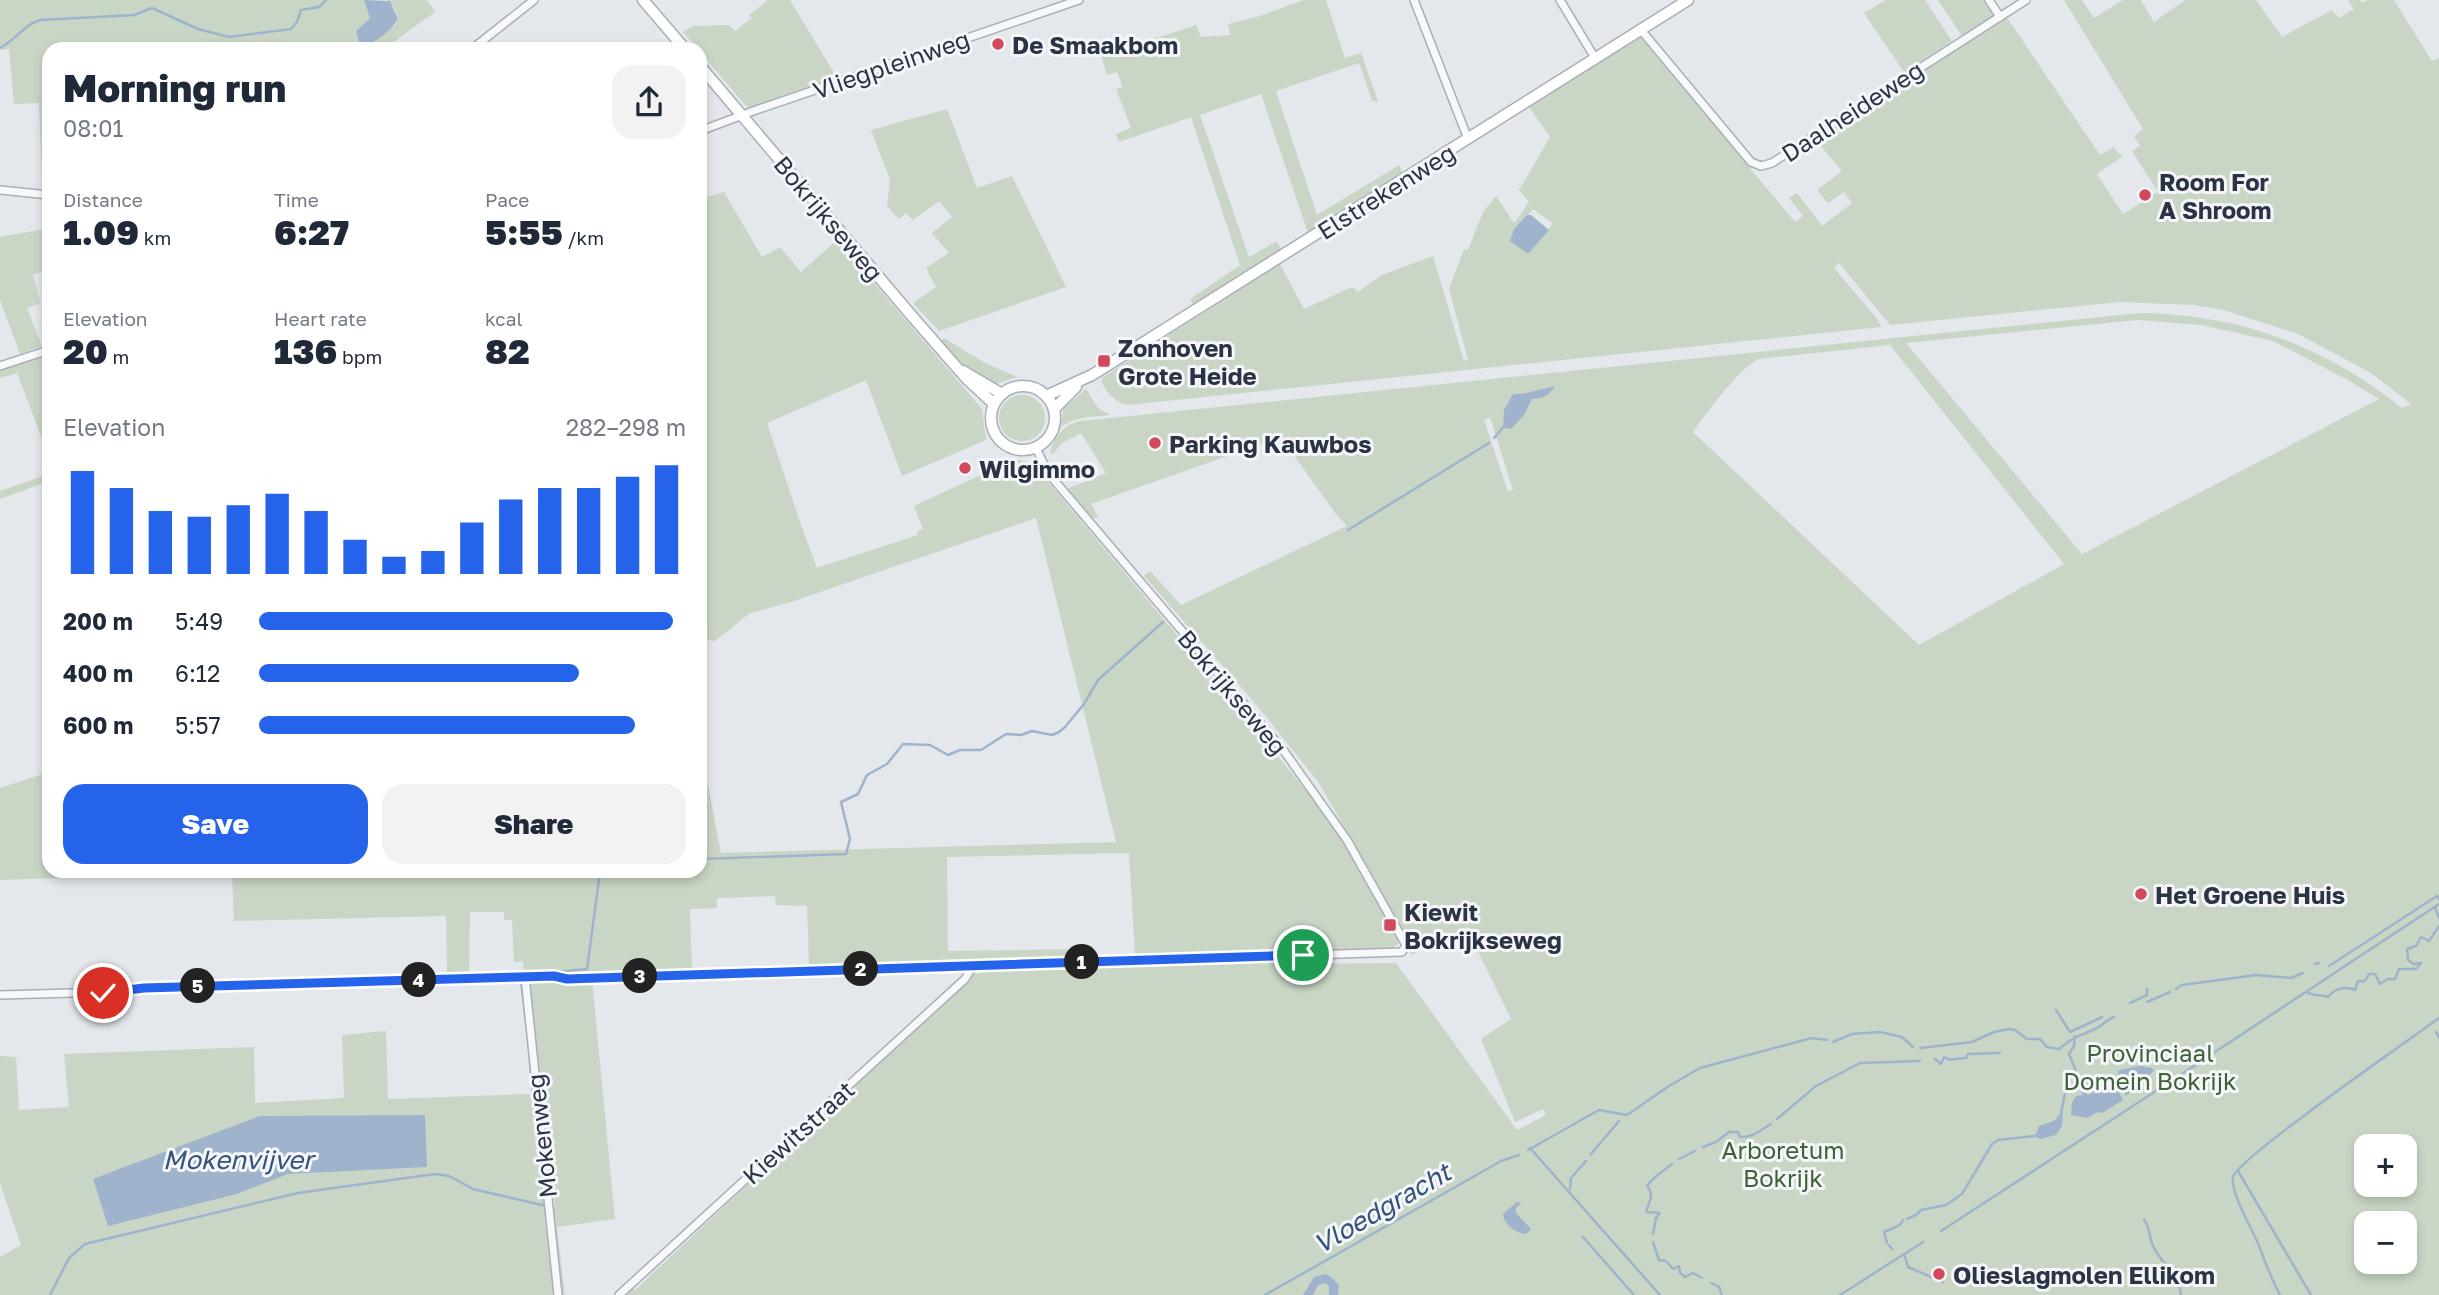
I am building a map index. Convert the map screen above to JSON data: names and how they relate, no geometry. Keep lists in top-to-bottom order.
{
  "streets": {
    "street": [
      "Vliegpleinweg",
      "Daalheideweg",
      "Elstrekenweg",
      "Bokrijkseweg",
      "Kiewitstraat",
      "Mokenweg"
    ]
  },
  "crossings": [
    ["Vliegpleinweg", "Bokrijkseweg"],
    ["Daalheideweg", "Elstrekenweg"],
    ["Elstrekenweg", "Bokrijkseweg"],
    ["Bokrijkseweg", "Kiewitstraat"]
  ],
  "water": ["Mokenvijver", "Vloedgracht"],
  "parks": ["Provinciaal Domein Bokrijk", "Arboretum Bokrijk"],
  "places": {
    "other": [
      "De Smaakbom",
      "Room For A Shroom",
      "Parking Kauwbos",
      "Wilgimmo",
      "Het Groene Huis",
      "Olieslagmolen Ellikom"
    ],
    "transit": ["Zonhoven Grote Heide", "Kiewit Bokrijkseweg"]
  },
  "page": {
    "heading": ["Morning run", "08:01"],
    "stats": [
      ["Distance", "1.09 km"],
      ["Time", "6:27"],
      ["Pace", "5:55 /km"],
      ["Elevation", "20 m"],
      ["Heart rate", "136 bpm"],
      ["kcal", "82"]
    ],
    "chart": ["Elevation", "282–298 m"],
    "list": [
      {
        "name": "200 m",
        "note": "5:49"
      },
      {
        "name": "400 m",
        "note": "6:12"
      },
      {
        "name": "600 m",
        "note": "5:57"
      }
    ],
    "buttons": ["Save", "Share"],
    "pins": [
      "1",
      "2",
      "3",
      "4",
      "5"
    ],
    "map_buttons": ["+", "−"]
  }
}
